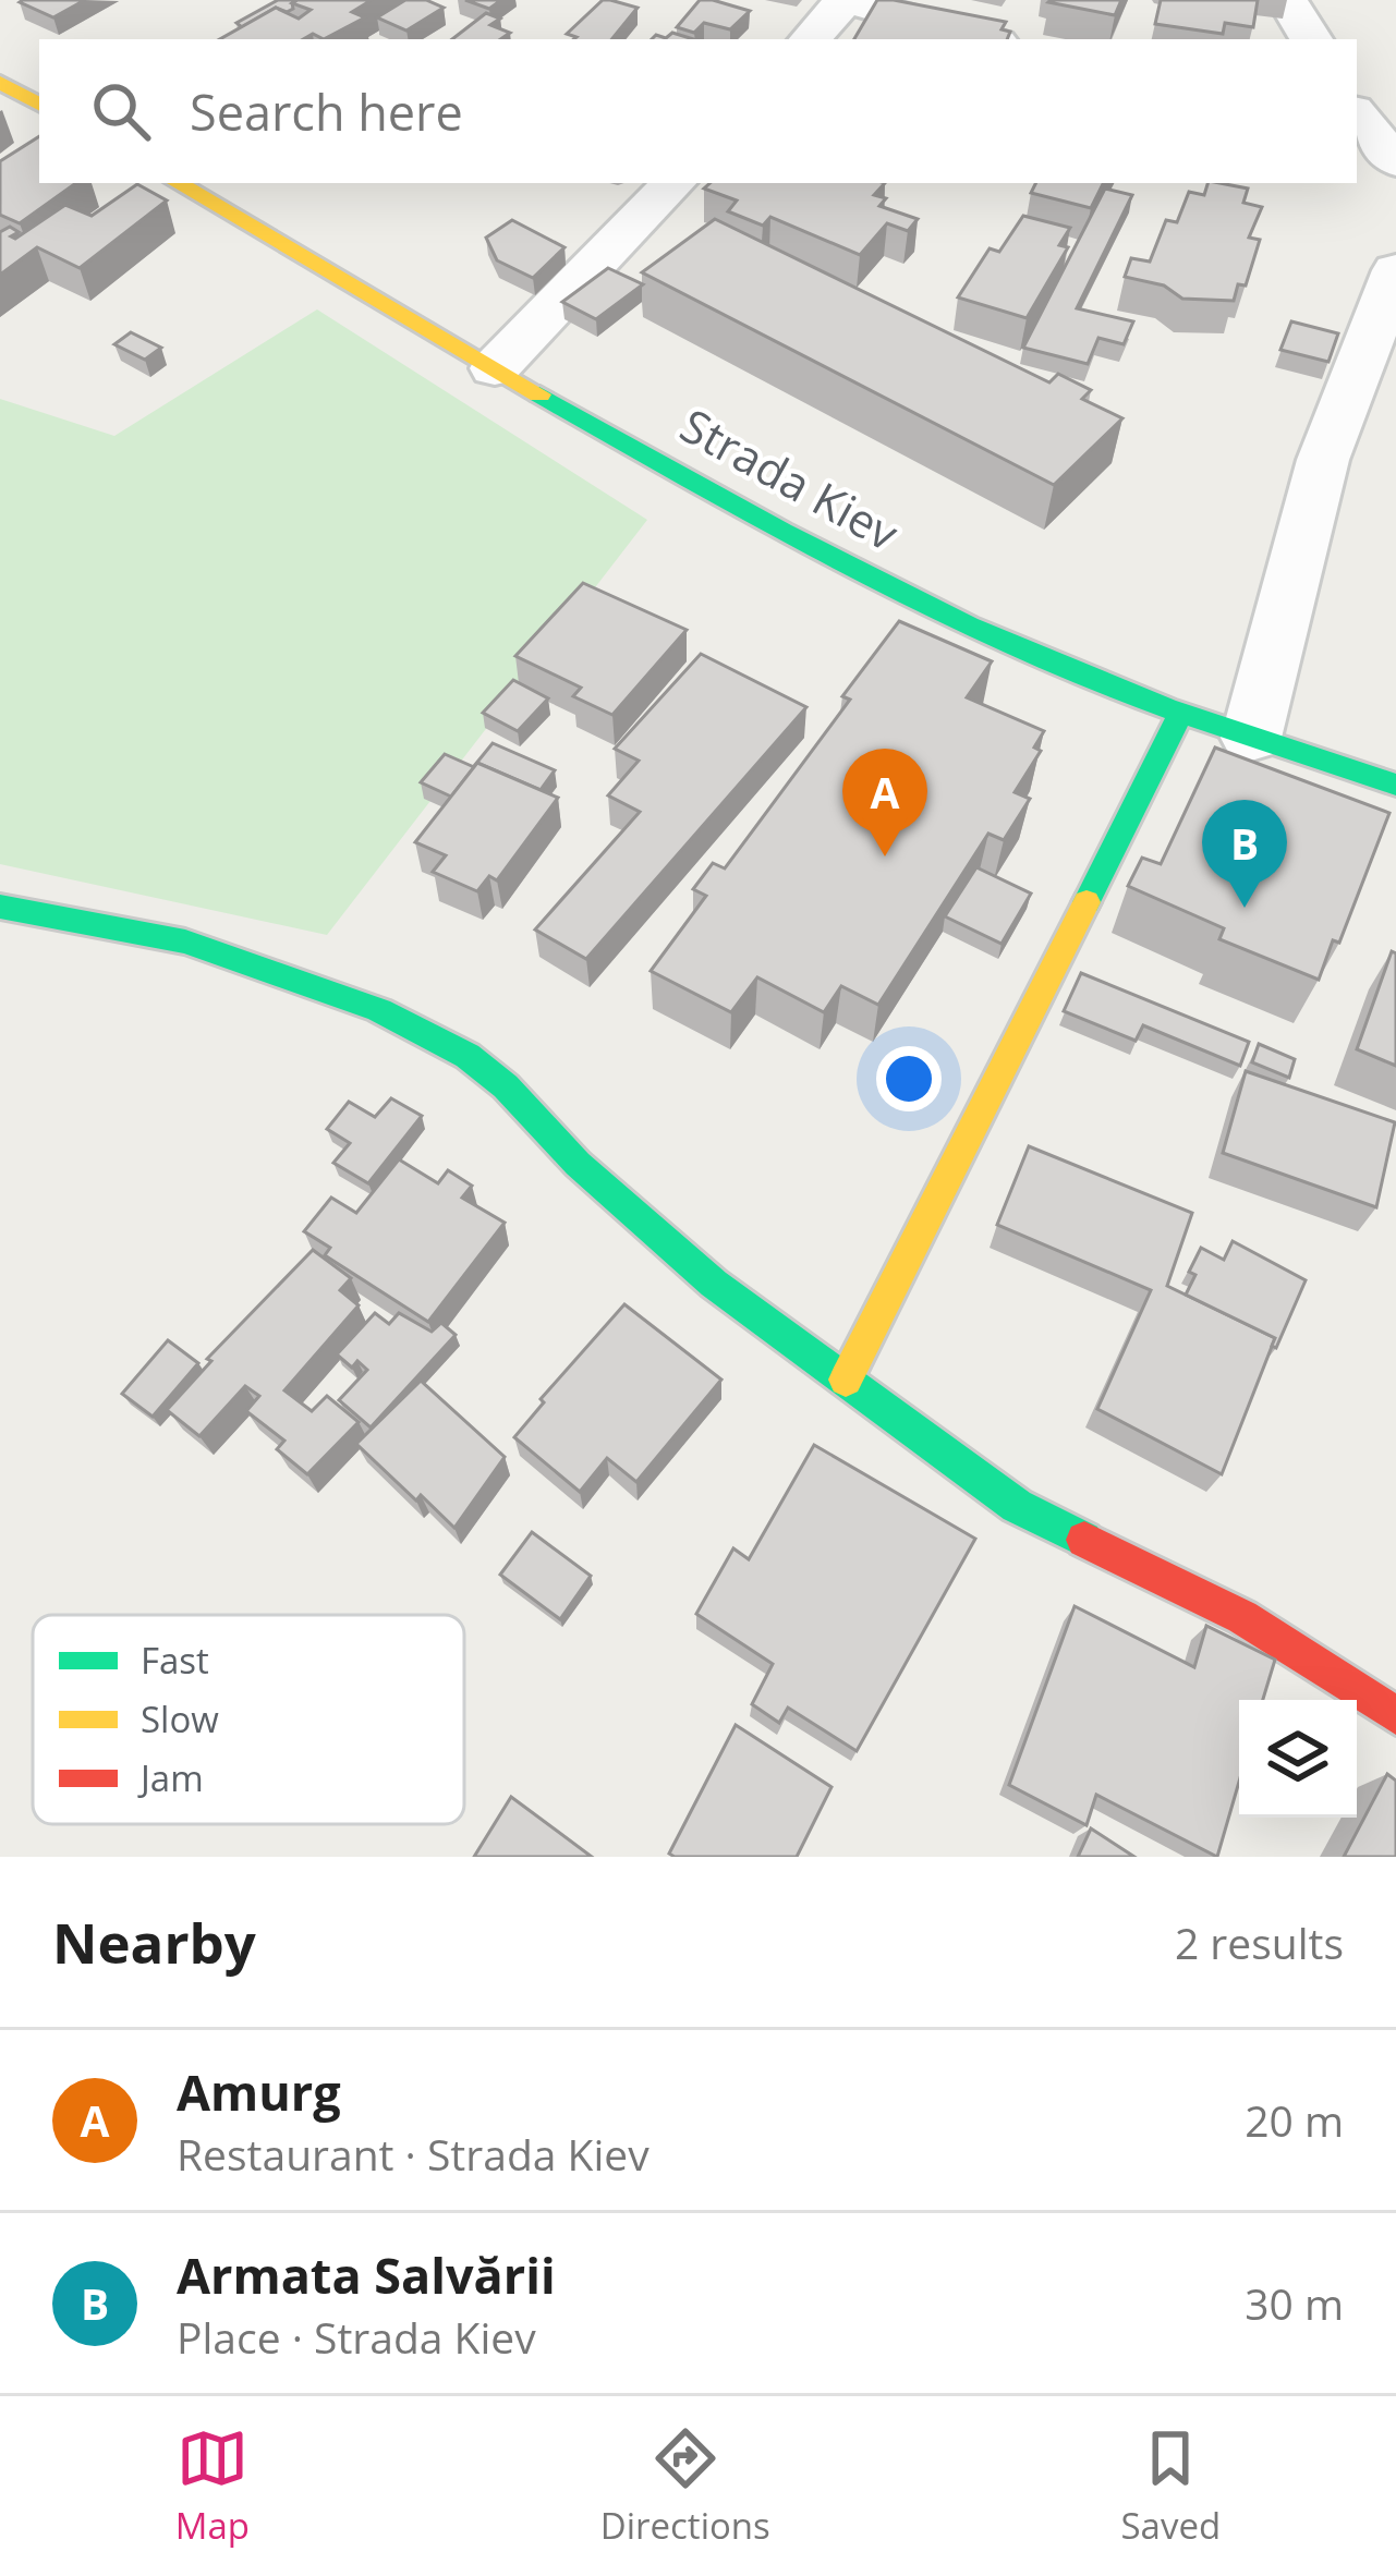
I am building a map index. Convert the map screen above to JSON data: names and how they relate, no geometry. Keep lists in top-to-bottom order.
{
  "streets": {
    "street": ["Strada Kiev"]
  },
  "legend": ["Fast", "Slow", "Jam"],
  "page": {
    "search": "Search here",
    "pins": ["A", "B"],
    "heading": ["Nearby", "2 results"],
    "list": [
      {
        "mark": "A",
        "name": "Amurg",
        "note": "Restaurant · Strada Kiev",
        "value": "20 m"
      },
      {
        "mark": "B",
        "name": "Armata Salvării",
        "note": "Place · Strada Kiev",
        "value": "30 m"
      }
    ],
    "nav": ["Map", "Directions", "Saved"]
  }
}
